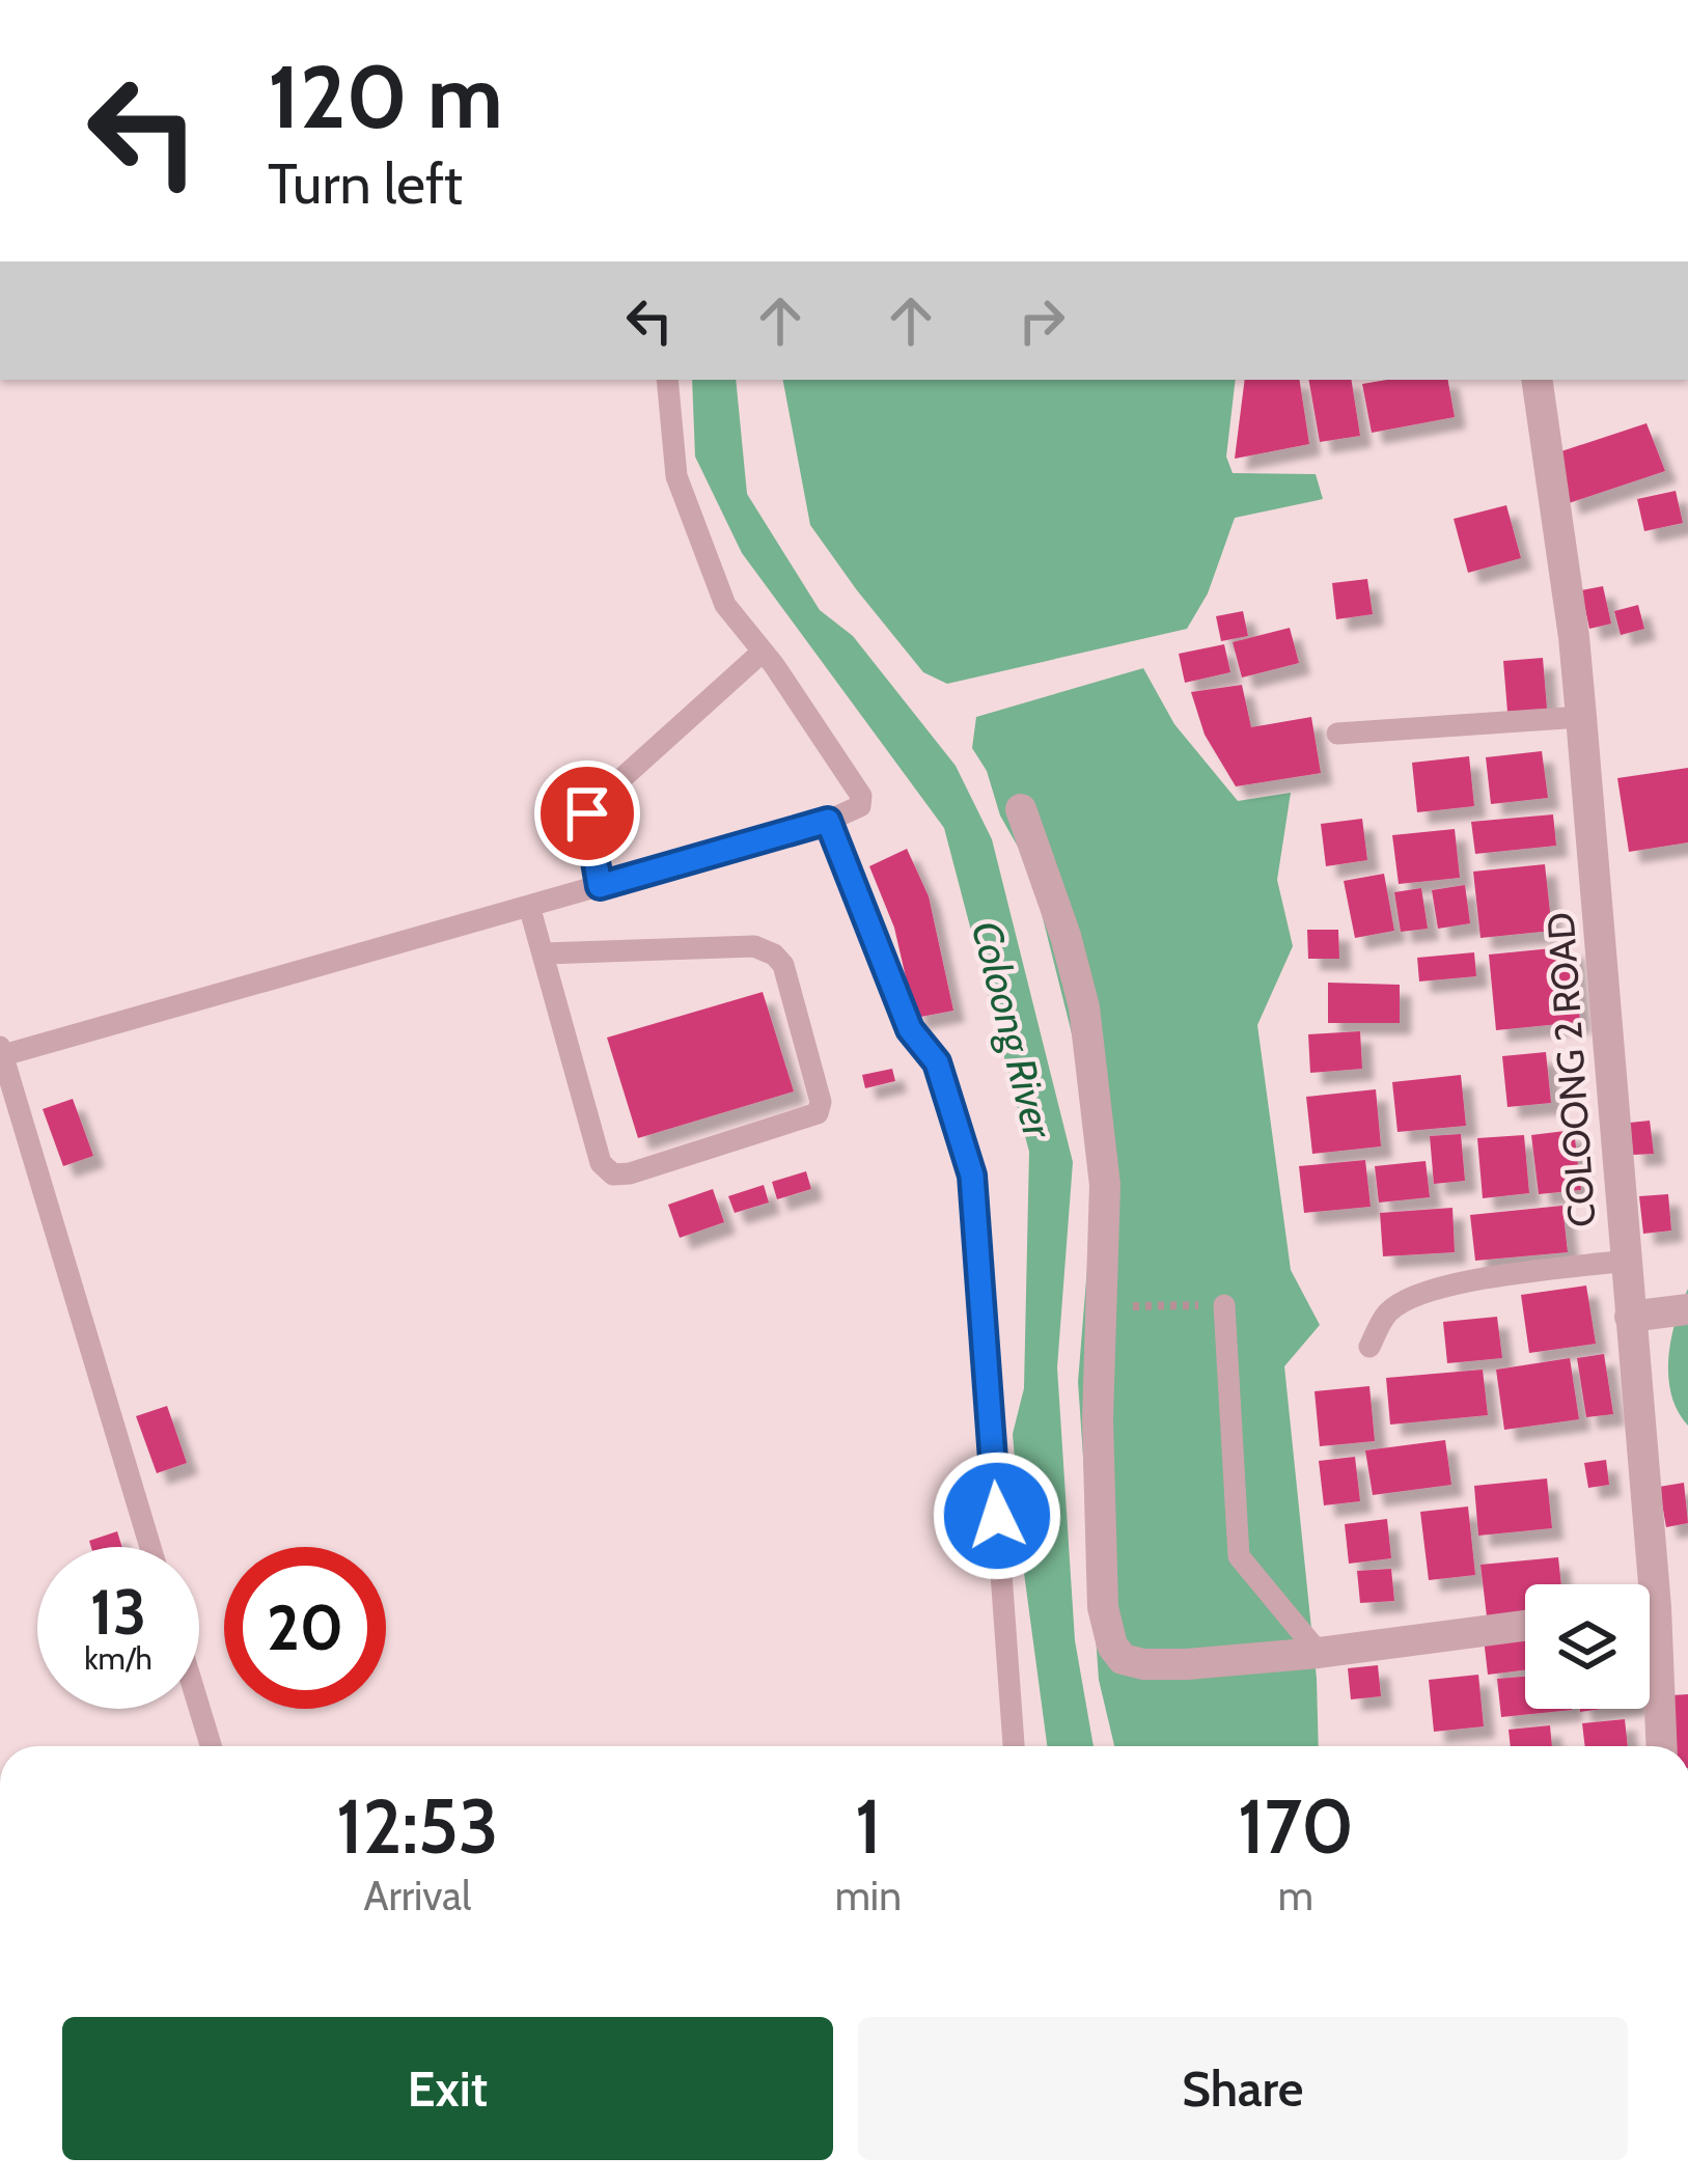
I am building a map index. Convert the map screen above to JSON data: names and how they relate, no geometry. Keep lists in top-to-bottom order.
{
  "streets": {
    "street": ["COLOONG 2 ROAD"]
  },
  "water": ["Coloong River"],
  "page": {
    "turn": ["120 m", "Turn left"],
    "speed": "13 km/h",
    "limit": "20",
    "eta": [
      "12:53",
      "Arrival",
      "1",
      "min",
      "170",
      "m"
    ],
    "buttons": ["Exit", "Share"]
  }
}
